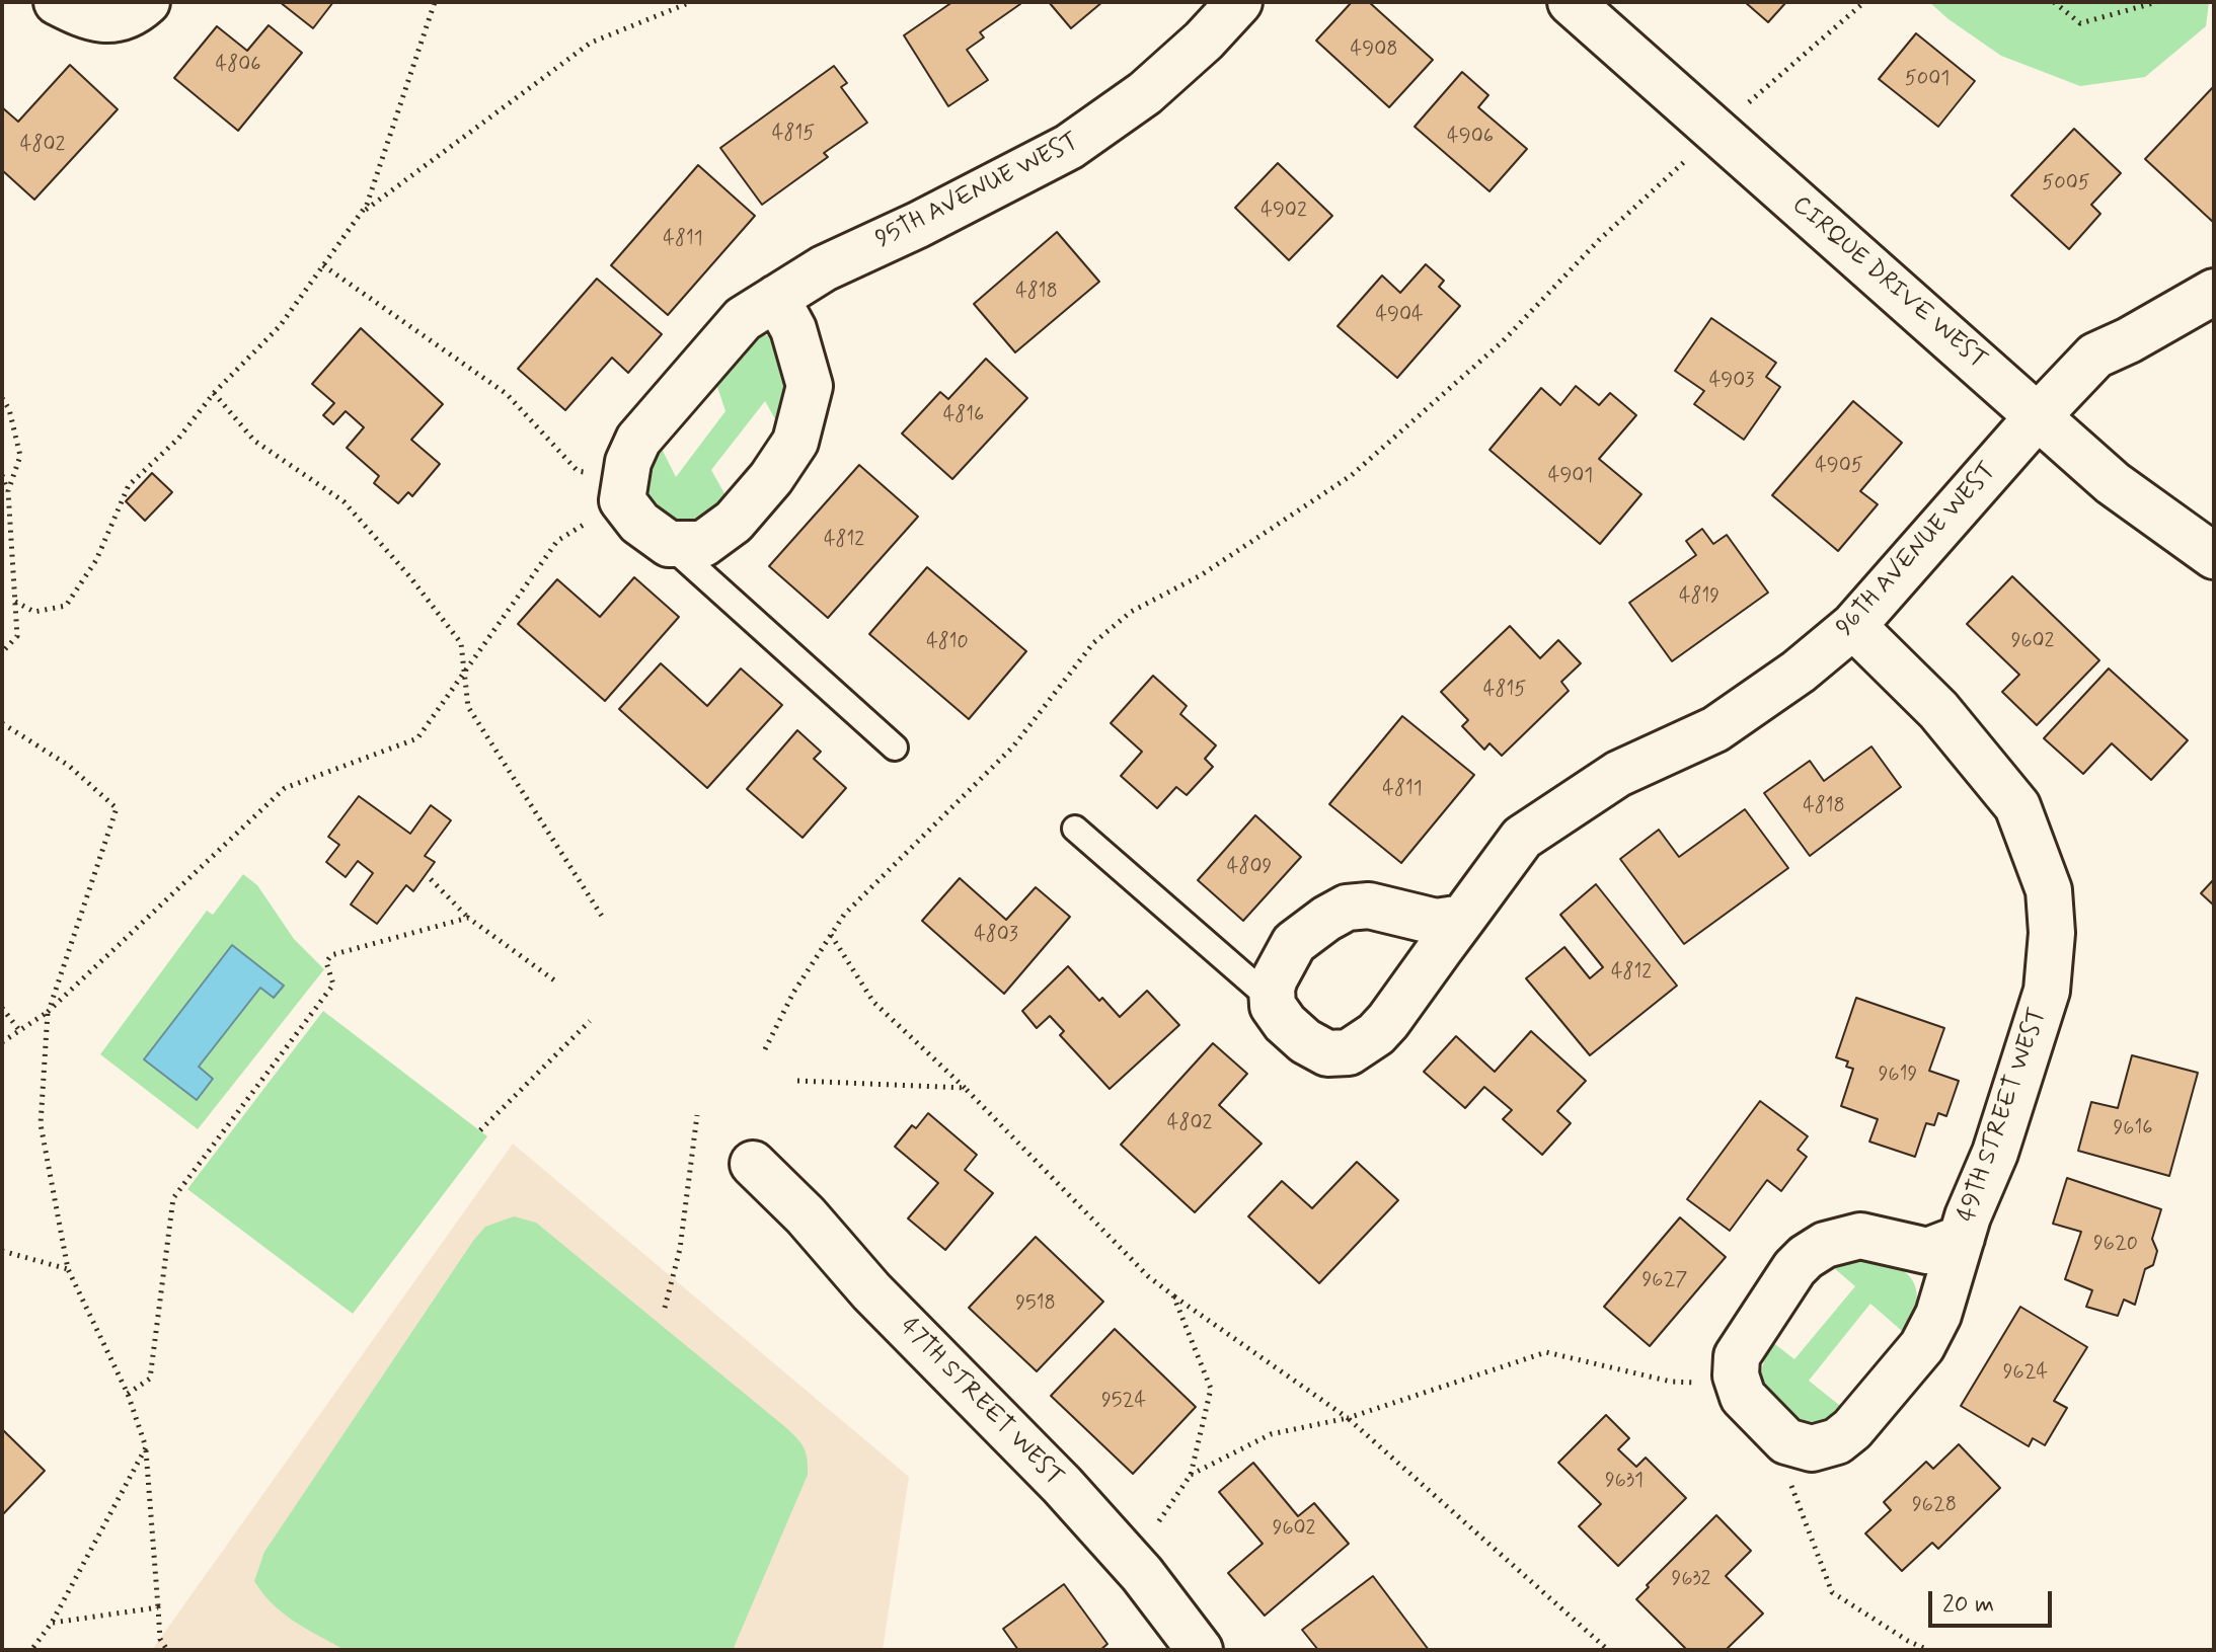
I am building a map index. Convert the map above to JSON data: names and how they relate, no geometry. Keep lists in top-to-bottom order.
{
  "streets": {
    "street": [
      "95TH AVENUE WEST",
      "CIRQUE DRIVE WEST",
      "96TH AVENUE WEST",
      "49TH STREET WEST",
      "47TH STREET WEST"
    ]
  },
  "crossings": [
    ["CIRQUE DRIVE WEST", "96TH AVENUE WEST"],
    ["96TH AVENUE WEST", "49TH STREET WEST"]
  ],
  "house_numbers": [
    "4908",
    "4806",
    "5001",
    "4815",
    "4906",
    "4802",
    "5005",
    "4902",
    "4811",
    "4818",
    "4904",
    "4903",
    "4816",
    "4905",
    "4901",
    "4812",
    "4819",
    "9602",
    "4810",
    "4815",
    "4811",
    "4818",
    "4809",
    "4803",
    "4812",
    "9619",
    "4802",
    "9616",
    "9620",
    "9627",
    "9518",
    "9624",
    "9524",
    "9631",
    "9628",
    "9602",
    "9632"
  ],
  "scale_bar": "20 m"
}
